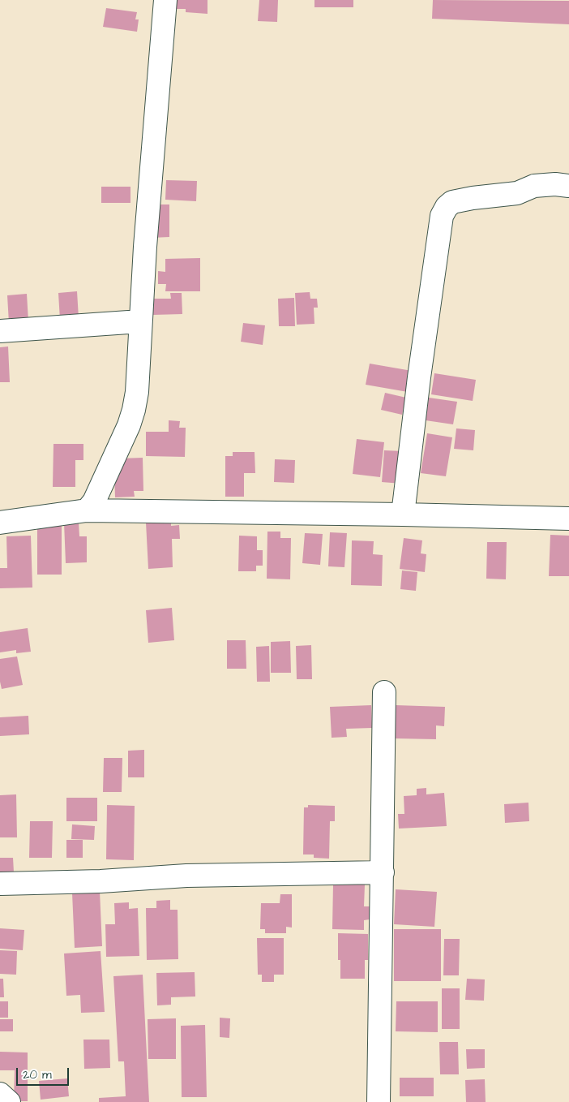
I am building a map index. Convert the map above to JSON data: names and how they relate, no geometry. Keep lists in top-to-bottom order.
{
  "scale_bar": "20 m"
}
